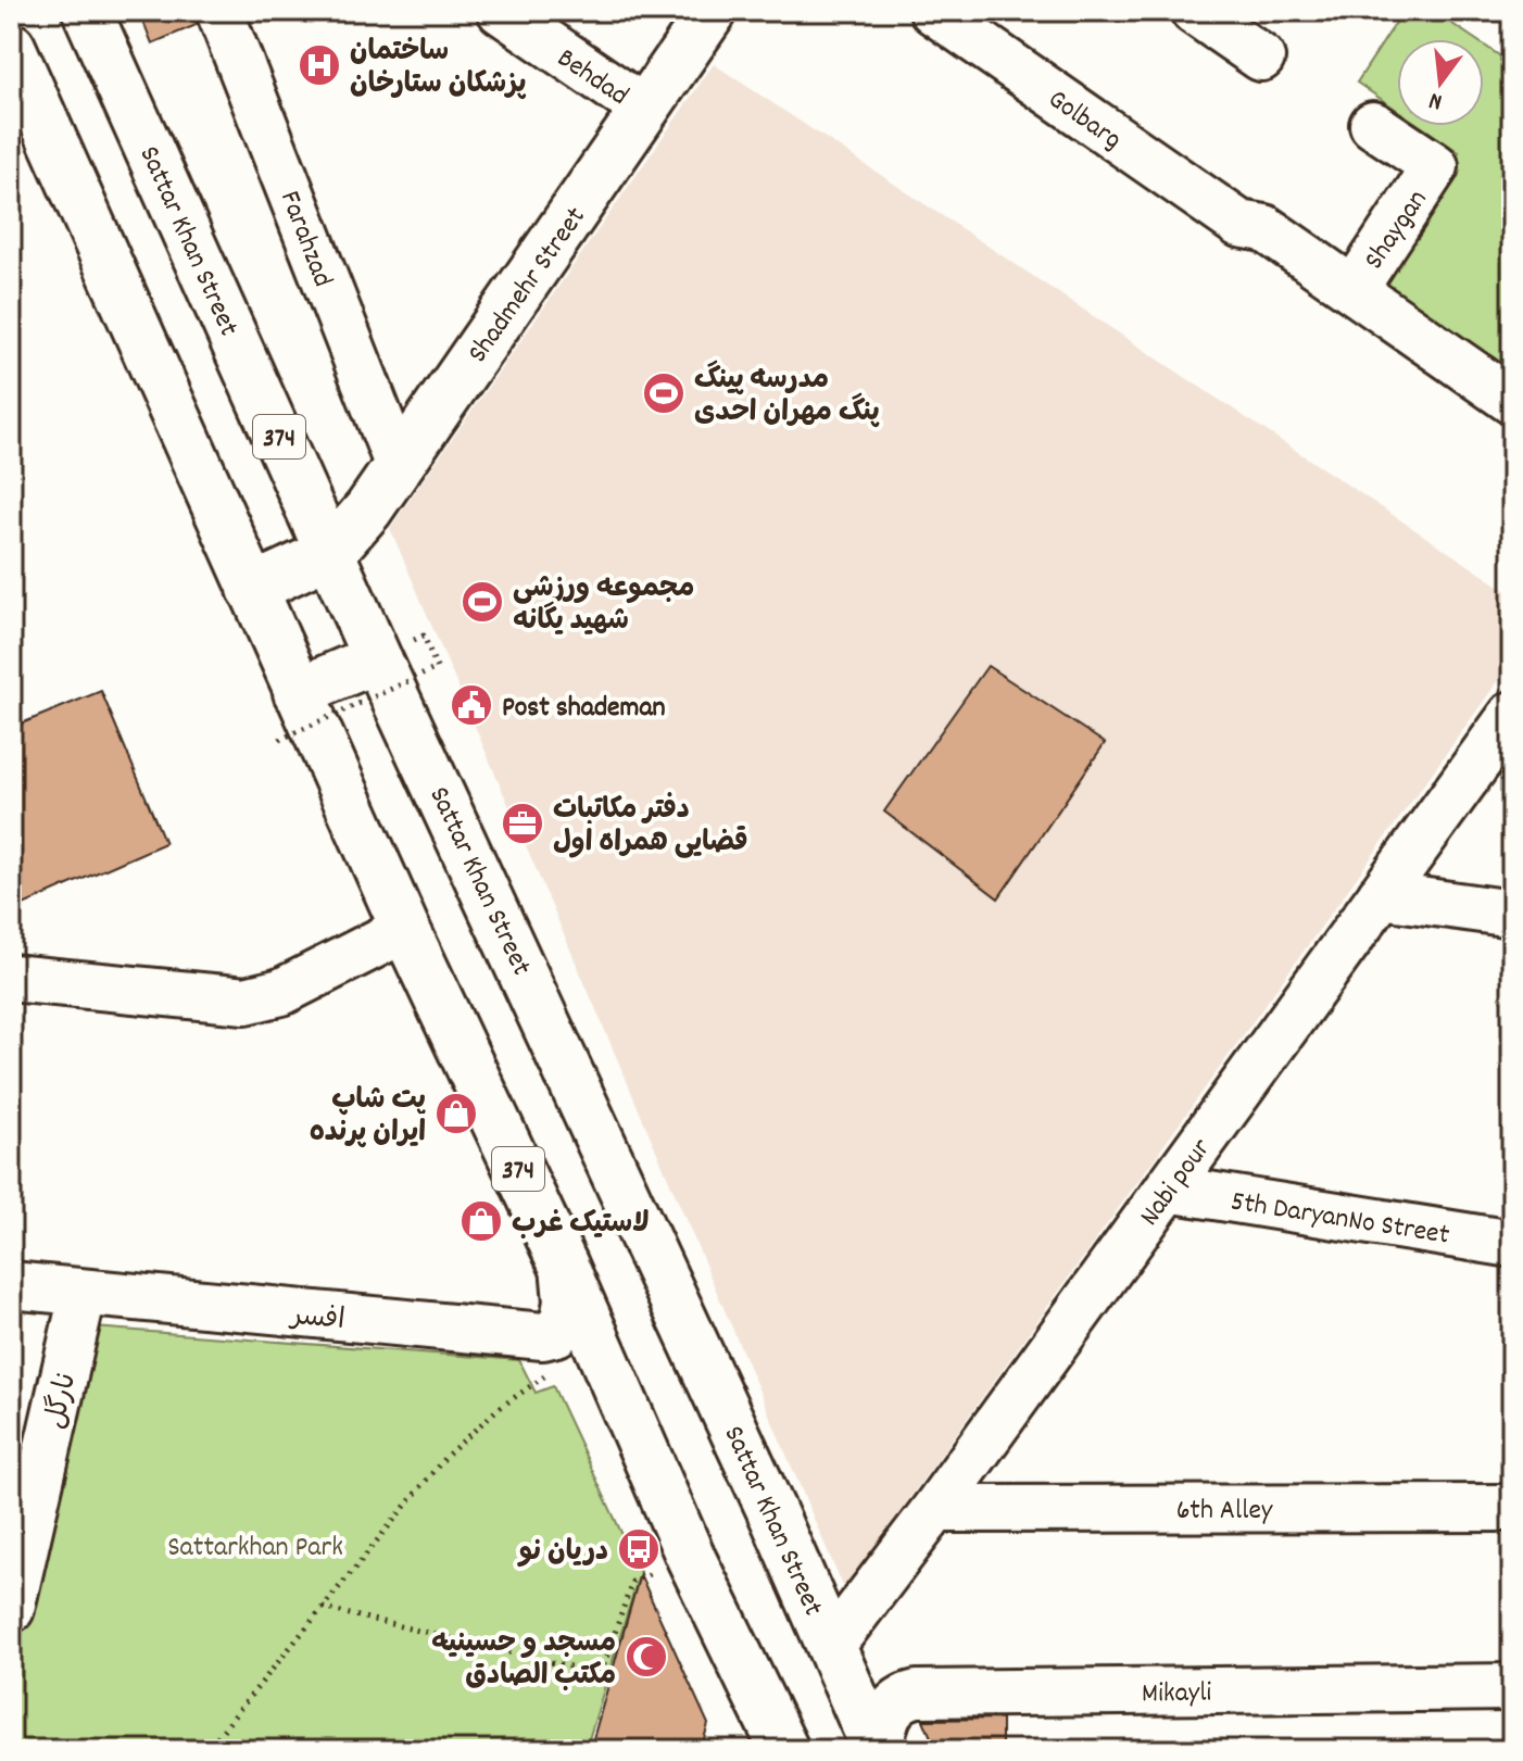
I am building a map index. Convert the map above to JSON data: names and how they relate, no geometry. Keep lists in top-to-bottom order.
{
  "streets": {
    "main road": ["Sattar Khan Street", "Shadmehr Street", "374"],
    "street": [
      "Behdad",
      "Golbarg",
      "Shaygan",
      "Farahzad",
      "Nabi pour",
      "5th DaryanNo Street",
      "افسر",
      "نارگل",
      "6th Alley",
      "Mikayli"
    ]
  },
  "crossings": [
    ["Behdad", "Shadmehr Street"],
    ["Golbarg", "Shaygan"],
    ["Farahzad", "Shadmehr Street"],
    ["Sattar Khan Street", "Shadmehr Street"],
    ["Sattar Khan Street", "Nabi pour"],
    ["Sattar Khan Street", "Mikayli"],
    ["374", "افسر"],
    ["Nabi pour", "5th DaryanNo Street"],
    ["Nabi pour", "6th Alley"],
    ["افسر", "نارگل"]
  ],
  "parks": ["Sattarkhan Park"],
  "places": {
    "hospital": ["ساختمان پزشکان ستارخان"],
    "sports": ["مدرسه پینگ پنگ مهران احدی", "مجموعه ورزشی شهید یگانه"],
    "public building": ["Post shademan"],
    "office": ["دفتر مکاتبات قضایی همراه اول"],
    "shop": ["پت شاپ ایران پرنده", "لاستیک غرب"],
    "bus stop": ["دریان نو"],
    "mosque": ["مسجد و حسینیه مکتب الصادق"]
  },
  "north": "bottom"
}
